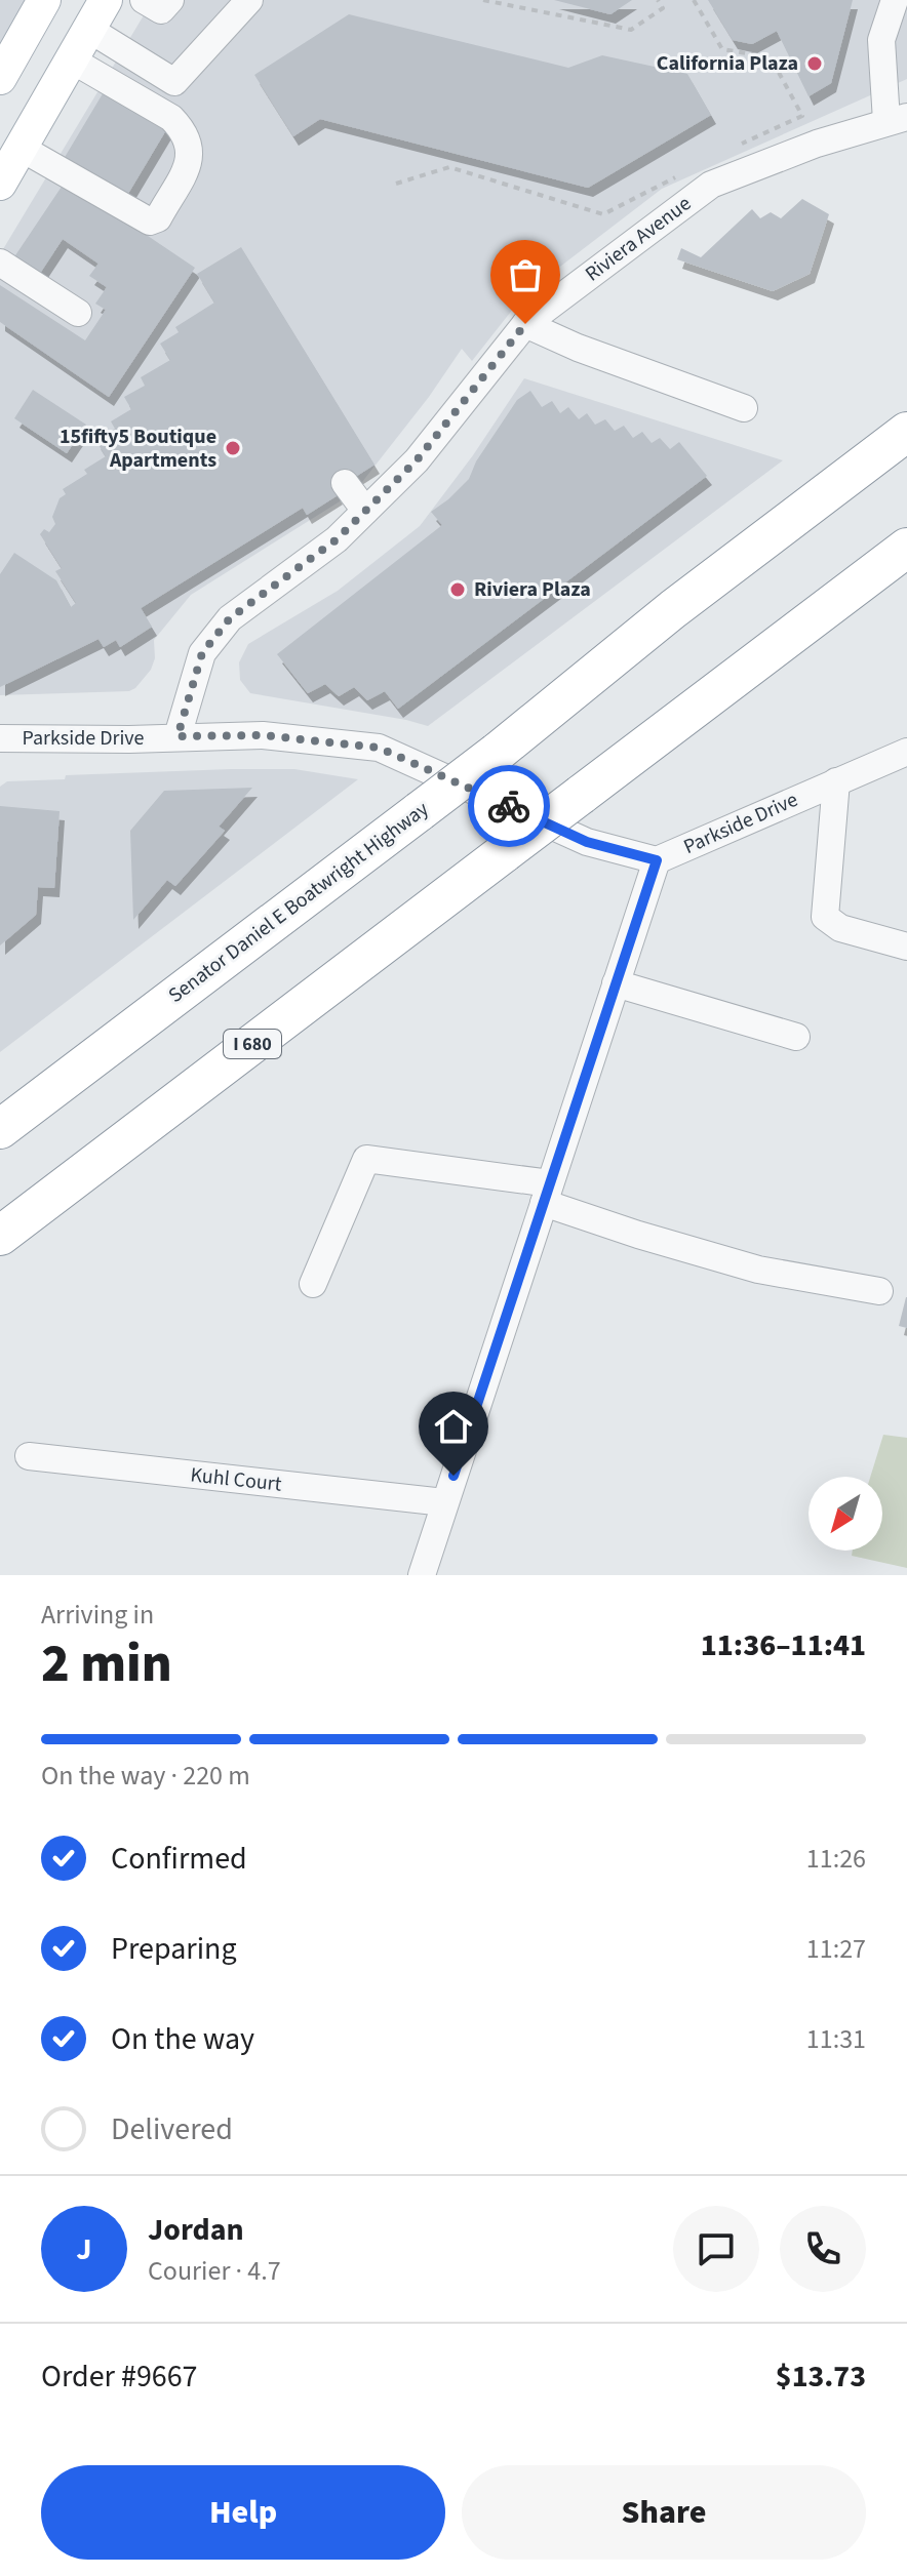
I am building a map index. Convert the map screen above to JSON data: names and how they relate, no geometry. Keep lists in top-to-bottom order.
{
  "streets": {
    "highway": ["Senator Daniel E Boatwright Highway", "I 680"],
    "street": ["Riviera Avenue", "Parkside Drive", "Kuhl Court"]
  },
  "crossings": [
    ["Riviera Avenue", "Parkside Drive"]
  ],
  "places": ["California Plaza", "15fifty5 Boutique Apartments", "Riviera Plaza"],
  "north": "bottom left",
  "page": {
    "heading": ["2 min", "Arriving in", "11:36–11:41"],
    "panel": [
      "Jordan",
      "Courier · 4.7",
      "Order #9667",
      "$13.73"
    ],
    "bar": "On the way · 220 m",
    "list": [
      ["Confirmed", "11:26"],
      ["Preparing", "11:27"],
      ["On the way", "11:31"],
      "Delivered"
    ],
    "round": "J",
    "buttons": ["Help", "Share"]
  }
}
